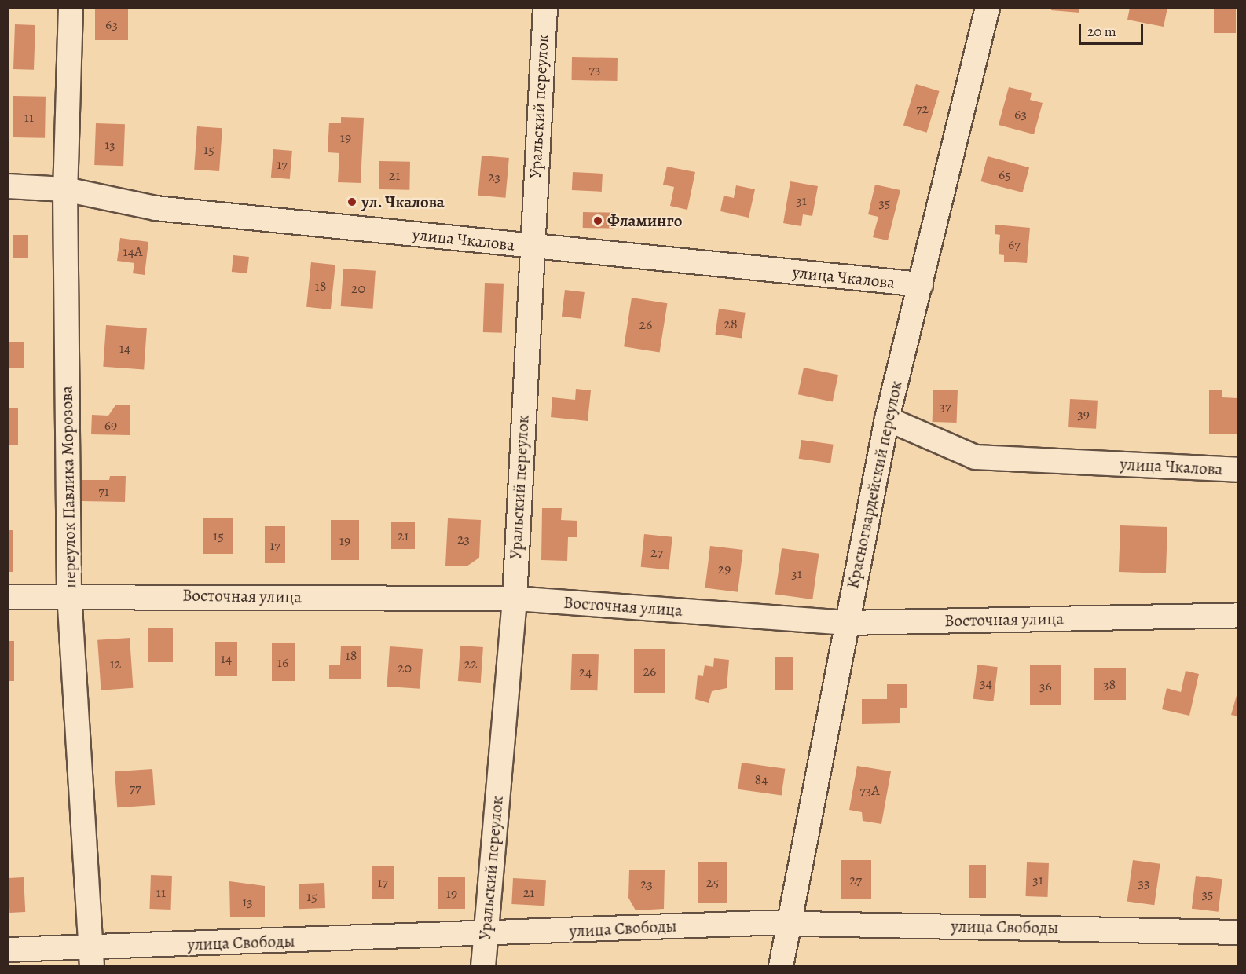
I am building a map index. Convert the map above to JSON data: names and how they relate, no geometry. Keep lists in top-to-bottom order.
{
  "streets": {
    "street": [
      "Уральский переулок",
      "улица Чкалова",
      "Красногвардейский переулок",
      "переулок Павлика Морозова",
      "Восточная улица",
      "улица Свободы"
    ]
  },
  "crossings": [
    ["Уральский переулок", "улица Чкалова"],
    ["Уральский переулок", "Восточная улица"],
    ["Уральский переулок", "улица Свободы"],
    ["улица Чкалова", "Красногвардейский переулок"],
    ["улица Чкалова", "переулок Павлика Морозова"],
    ["Красногвардейский переулок", "Восточная улица"],
    ["Красногвардейский переулок", "улица Свободы"],
    ["переулок Павлика Морозова", "Восточная улица"],
    ["переулок Павлика Морозова", "улица Свободы"]
  ],
  "places": ["ул. Чкалова", "Фламинго"],
  "house_numbers": [
    "63",
    "73",
    "72",
    "63",
    "11",
    "19",
    "13",
    "15",
    "17",
    "65",
    "21",
    "23",
    "31",
    "35",
    "67",
    "14А",
    "18",
    "20",
    "28",
    "26",
    "14",
    "37",
    "39",
    "69",
    "71",
    "15",
    "21",
    "23",
    "19",
    "17",
    "27",
    "29",
    "31",
    "18",
    "14",
    "16",
    "12",
    "22",
    "20",
    "26",
    "24",
    "34",
    "38",
    "36",
    "84",
    "77",
    "73А",
    "27",
    "31",
    "17",
    "25",
    "33",
    "23",
    "11",
    "21",
    "19",
    "35",
    "15",
    "13"
  ],
  "scale_bar": "20 m"
}
